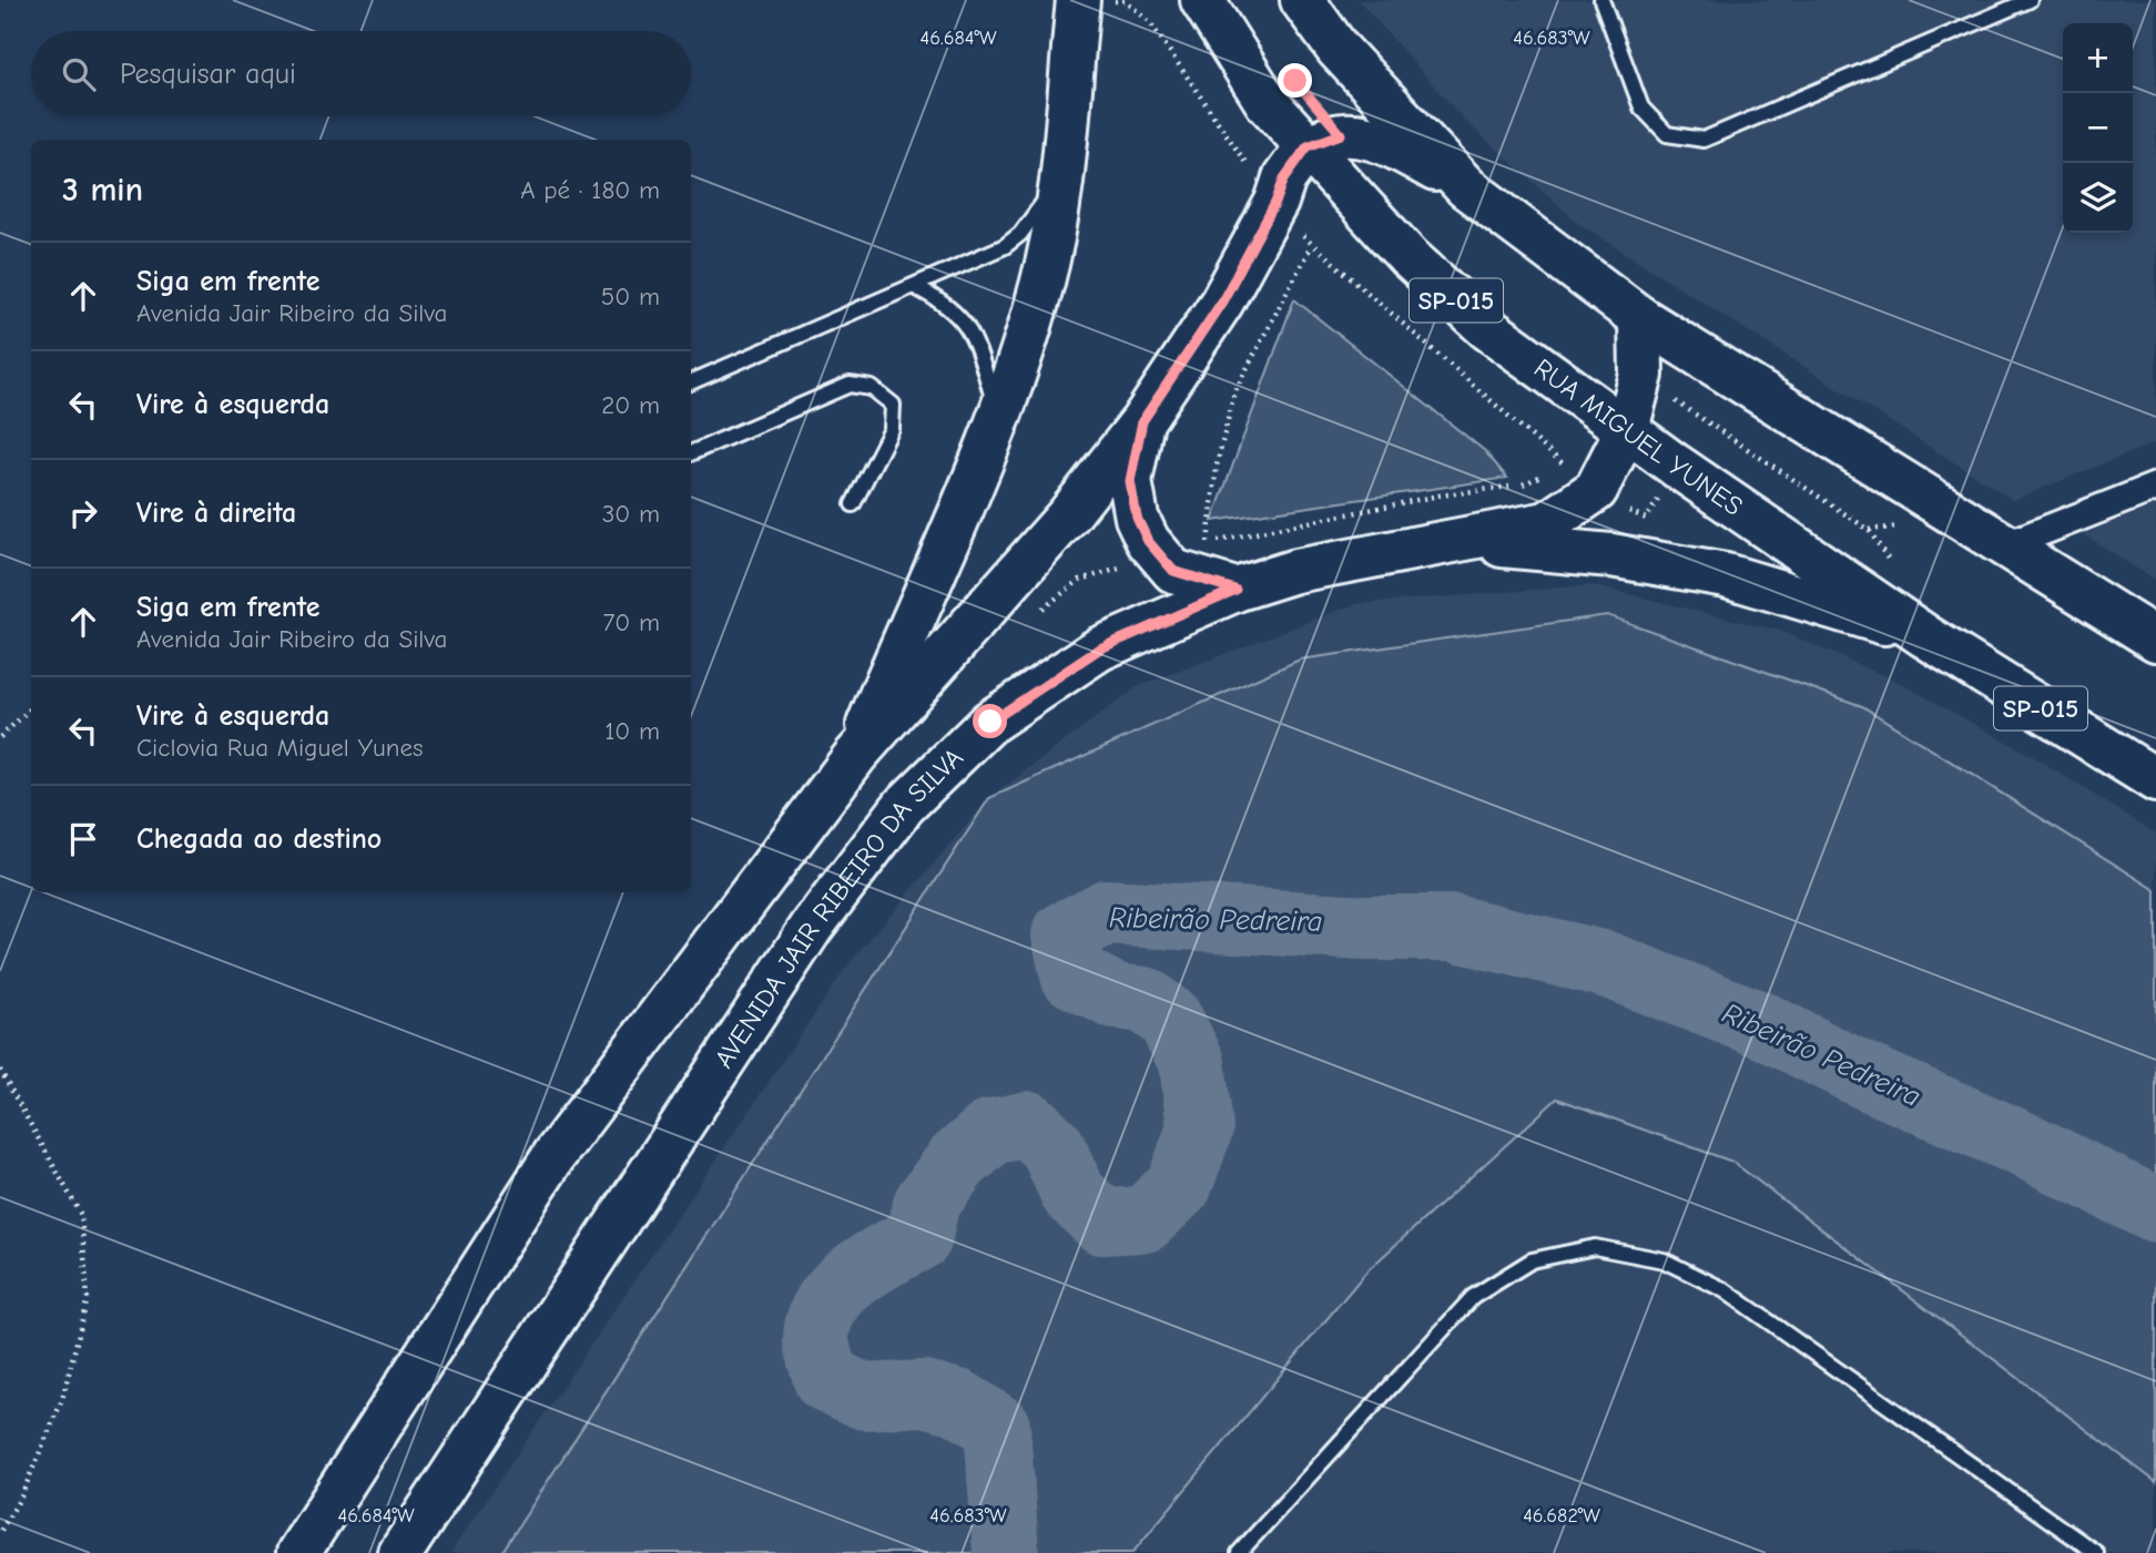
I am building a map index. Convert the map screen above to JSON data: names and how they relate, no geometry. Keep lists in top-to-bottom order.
{
  "streets": {
    "main road": ["SP-015", "RUA MIGUEL YUNES", "AVENIDA JAIR RIBEIRO DA SILVA"]
  },
  "crossings": [
    ["RUA MIGUEL YUNES", "AVENIDA JAIR RIBEIRO DA SILVA"]
  ],
  "water": ["Ribeirão Pedreira"],
  "page": {
    "map_buttons": ["+", "−"],
    "search": "Pesquisar aqui",
    "heading": ["3 min", "A pé · 180 m"],
    "list": [
      ["Siga em frente", "Avenida Jair Ribeiro da Silva", "50 m"],
      ["Vire à esquerda", "20 m"],
      ["Vire à direita", "30 m"],
      ["Siga em frente", "Avenida Jair Ribeiro da Silva", "70 m"],
      ["Vire à esquerda", "Ciclovia Rua Miguel Yunes", "10 m"],
      "Chegada ao destino"
    ]
  },
  "coordinates": ["46.684°W", "46.683°W", "46.682°W"]
}
